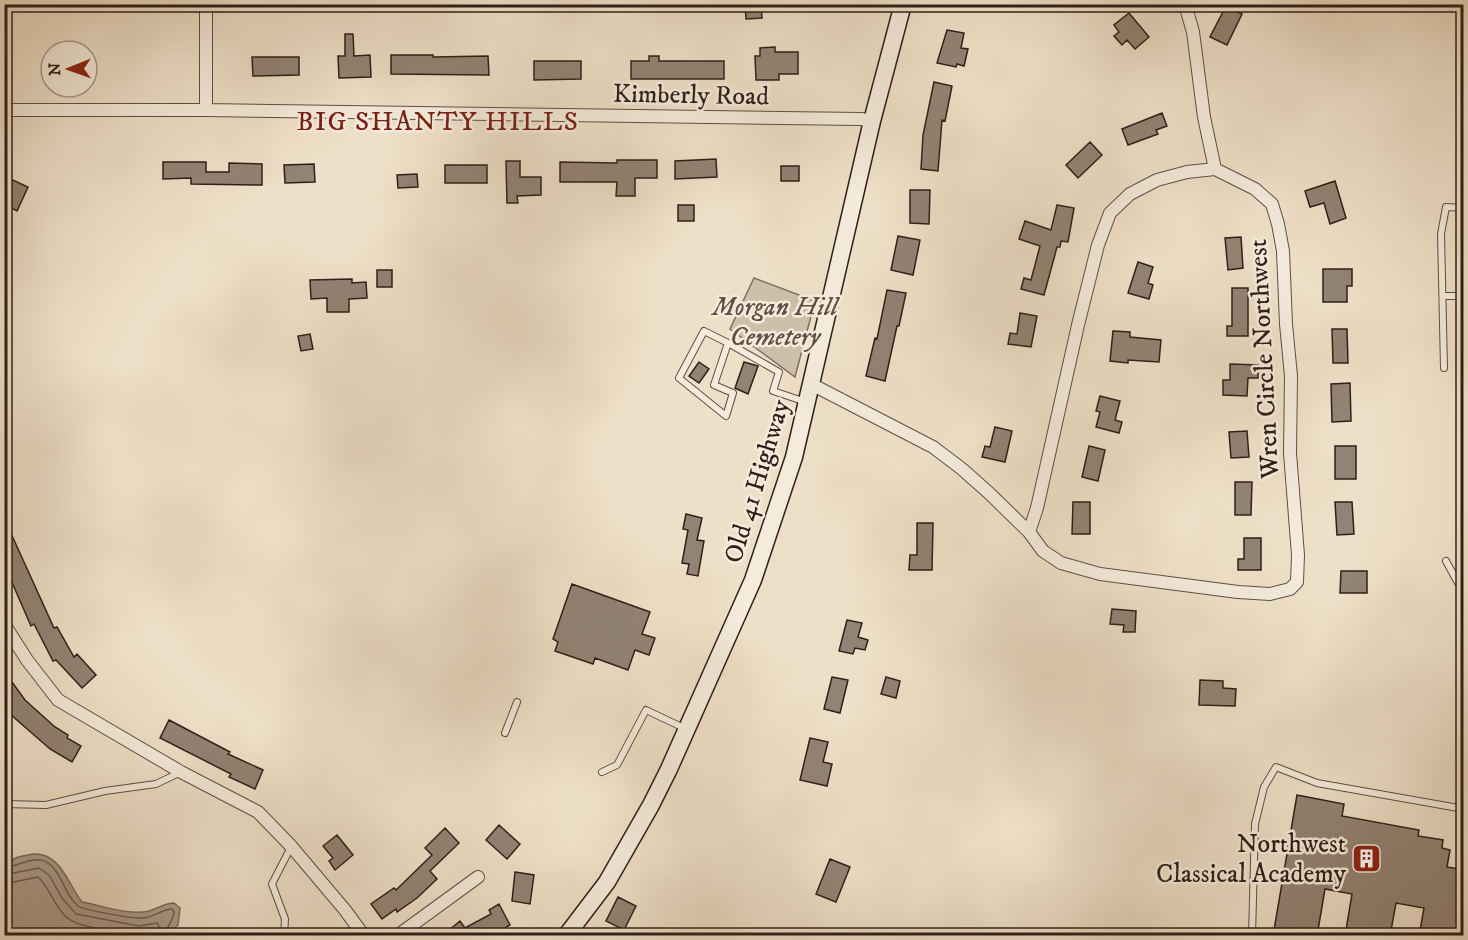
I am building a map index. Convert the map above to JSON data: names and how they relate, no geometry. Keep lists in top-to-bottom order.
{
  "streets": {
    "main road": ["Old 41 Highway"],
    "street": ["Kimberly Road", "Wren Circle Northwest"]
  },
  "crossings": [
    ["Kimberly Road", "Old 41 Highway"]
  ],
  "districts": ["BIG SHANTY HILLS"],
  "parks": ["Morgan Hill Cemetery"],
  "places": {
    "building": ["Northwest Classical Academy"]
  },
  "north": "left"
}
